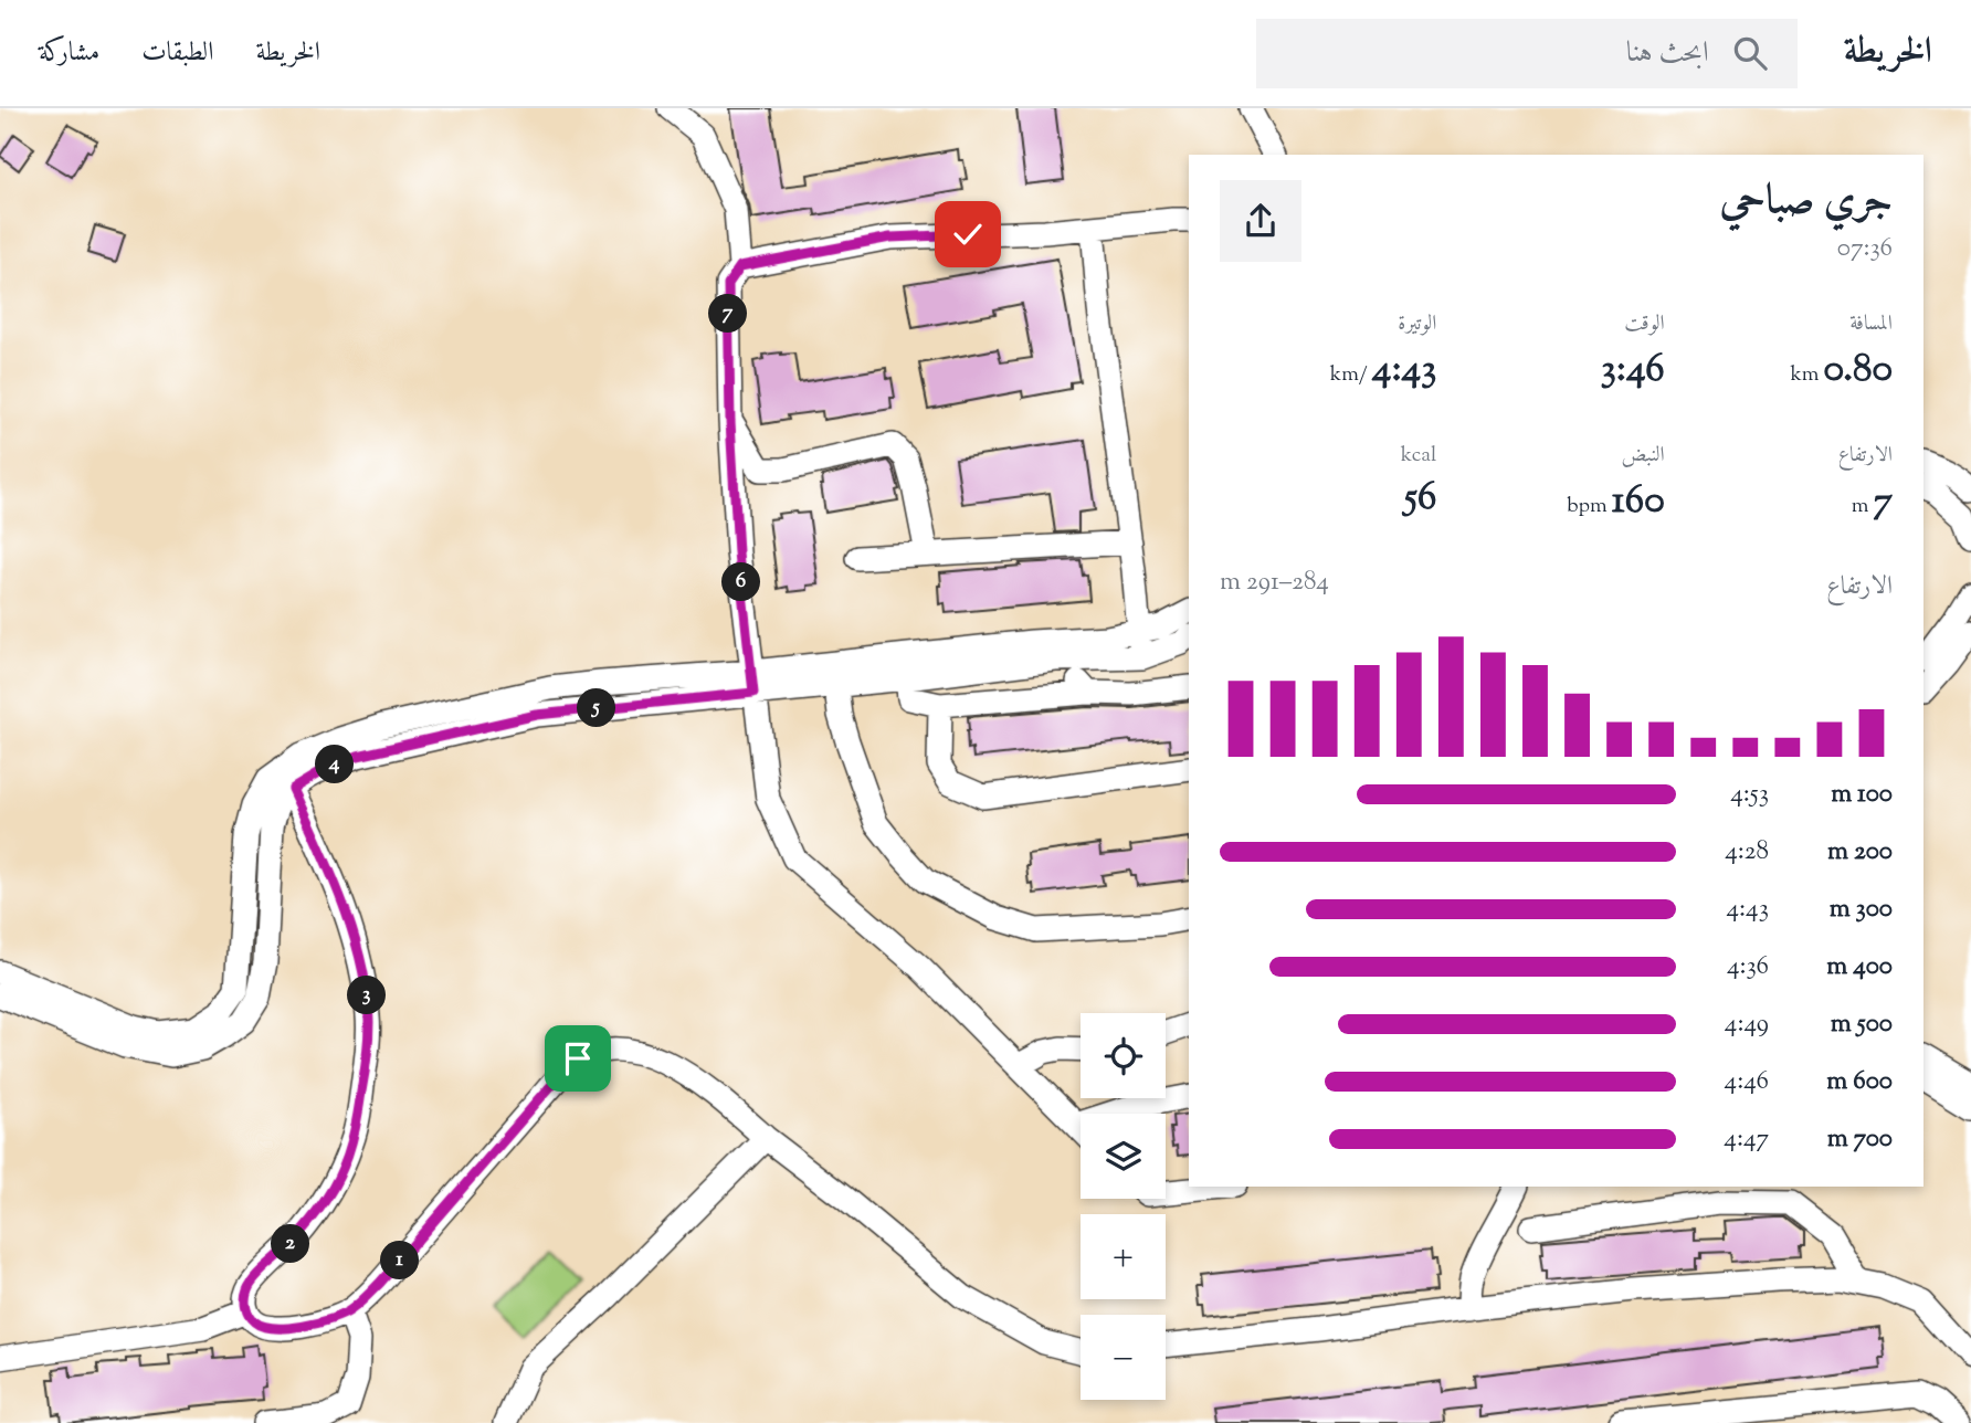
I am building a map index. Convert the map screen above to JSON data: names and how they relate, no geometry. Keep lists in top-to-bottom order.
{
  "page": {
    "header": "الخريطة",
    "search": "ابحث هنا",
    "nav": ["الخريطة", "الطبقات", "مشاركة"],
    "heading": ["جري صباحي", "07:36"],
    "stats": [
      ["المسافة", "0.80 km"],
      ["الوقت", "3:46"],
      ["الوتيرة", "4:43 /km"],
      ["الارتفاع", "7 m"],
      ["النبض", "160 bpm"],
      ["kcal", "56"]
    ],
    "pins": [
      "7",
      "6",
      "5",
      "4",
      "3",
      "2",
      "1"
    ],
    "chart": ["الارتفاع", "284–291 m"],
    "list": [
      {
        "name": "100 m",
        "note": "4:53"
      },
      {
        "name": "200 m",
        "note": "4:28"
      },
      {
        "name": "300 m",
        "note": "4:43"
      },
      {
        "name": "400 m",
        "note": "4:36"
      },
      {
        "name": "500 m",
        "note": "4:49"
      },
      {
        "name": "600 m",
        "note": "4:46"
      },
      {
        "name": "700 m",
        "note": "4:47"
      }
    ],
    "map_buttons": ["+", "−"]
  }
}
